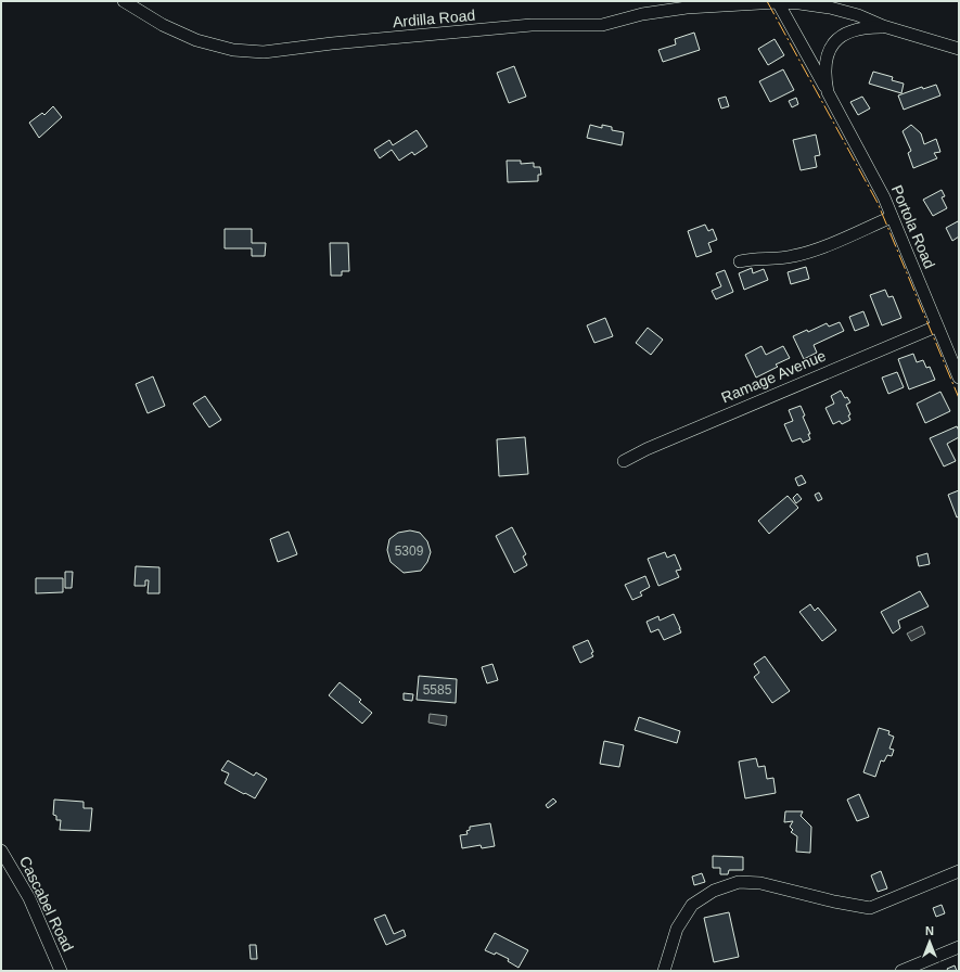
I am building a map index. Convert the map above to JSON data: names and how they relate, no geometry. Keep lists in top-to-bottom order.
{
  "streets": {
    "street": [
      "Ardilla Road",
      "Portola Road",
      "Ramage Avenue",
      "Cascabel Road"
    ]
  },
  "crossings": [
    ["Ardilla Road", "Portola Road"],
    ["Portola Road", "Ramage Avenue"]
  ],
  "house_numbers": ["5309", "5585"],
  "north": "top"
}
